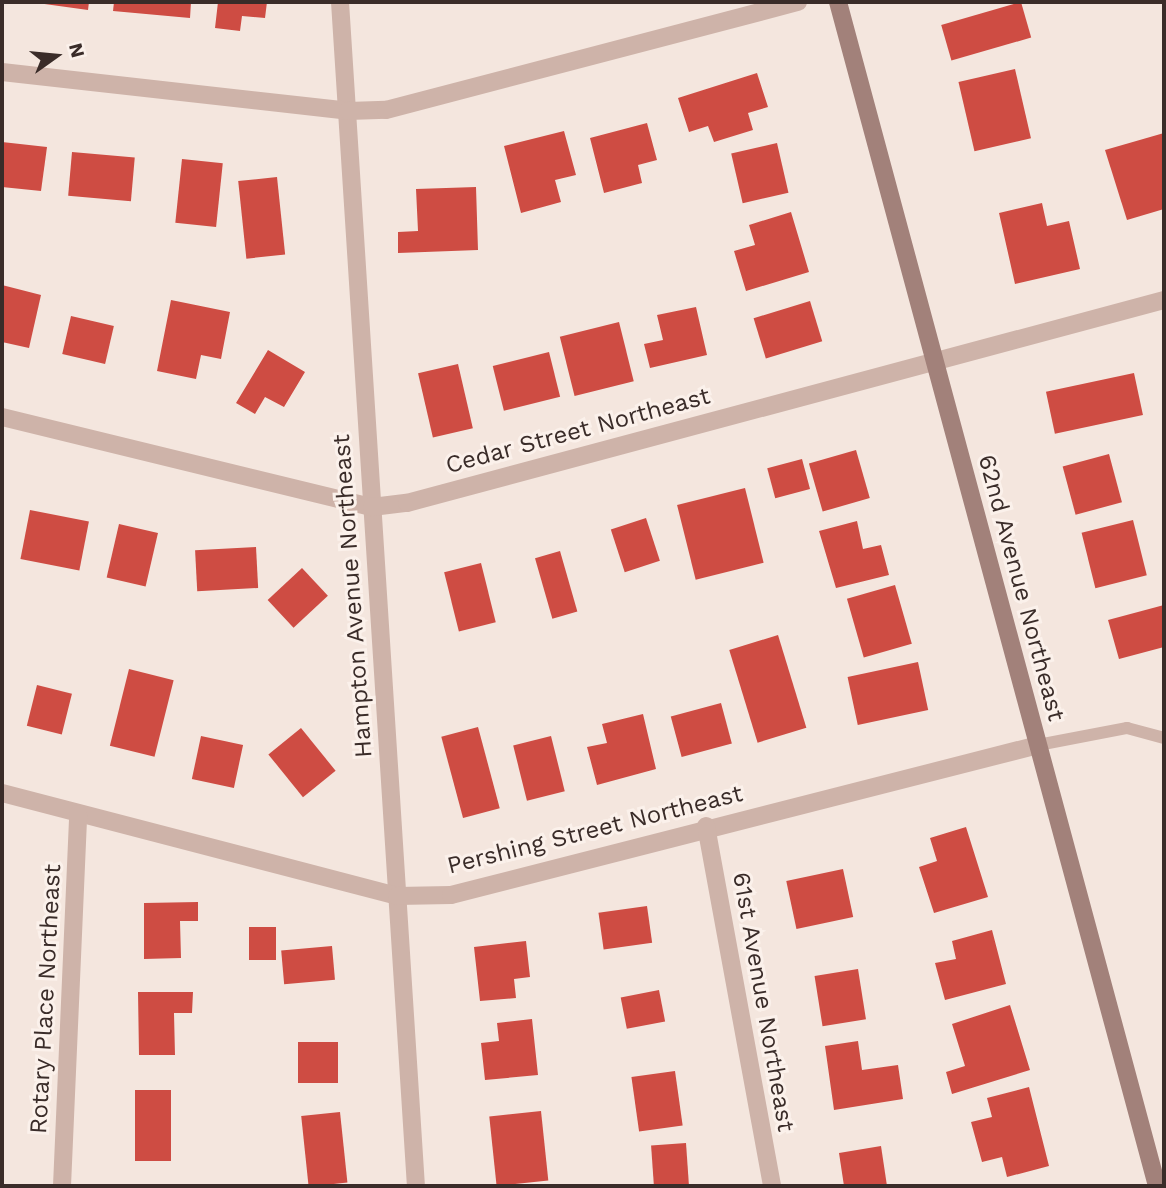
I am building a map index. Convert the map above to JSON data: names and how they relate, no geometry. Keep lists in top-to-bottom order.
{
  "streets": {
    "street": [
      "Cedar Street Northeast",
      "62nd Avenue Northeast",
      "Hampton Avenue Northeast",
      "Pershing Street Northeast",
      "Rotary Place Northeast",
      "61st Avenue Northeast"
    ]
  },
  "crossings": [
    ["Cedar Street Northeast", "62nd Avenue Northeast"],
    ["Cedar Street Northeast", "Hampton Avenue Northeast"],
    ["62nd Avenue Northeast", "Pershing Street Northeast"],
    ["Hampton Avenue Northeast", "Pershing Street Northeast"],
    ["Pershing Street Northeast", "Rotary Place Northeast"],
    ["Pershing Street Northeast", "61st Avenue Northeast"]
  ],
  "north": "right"
}
